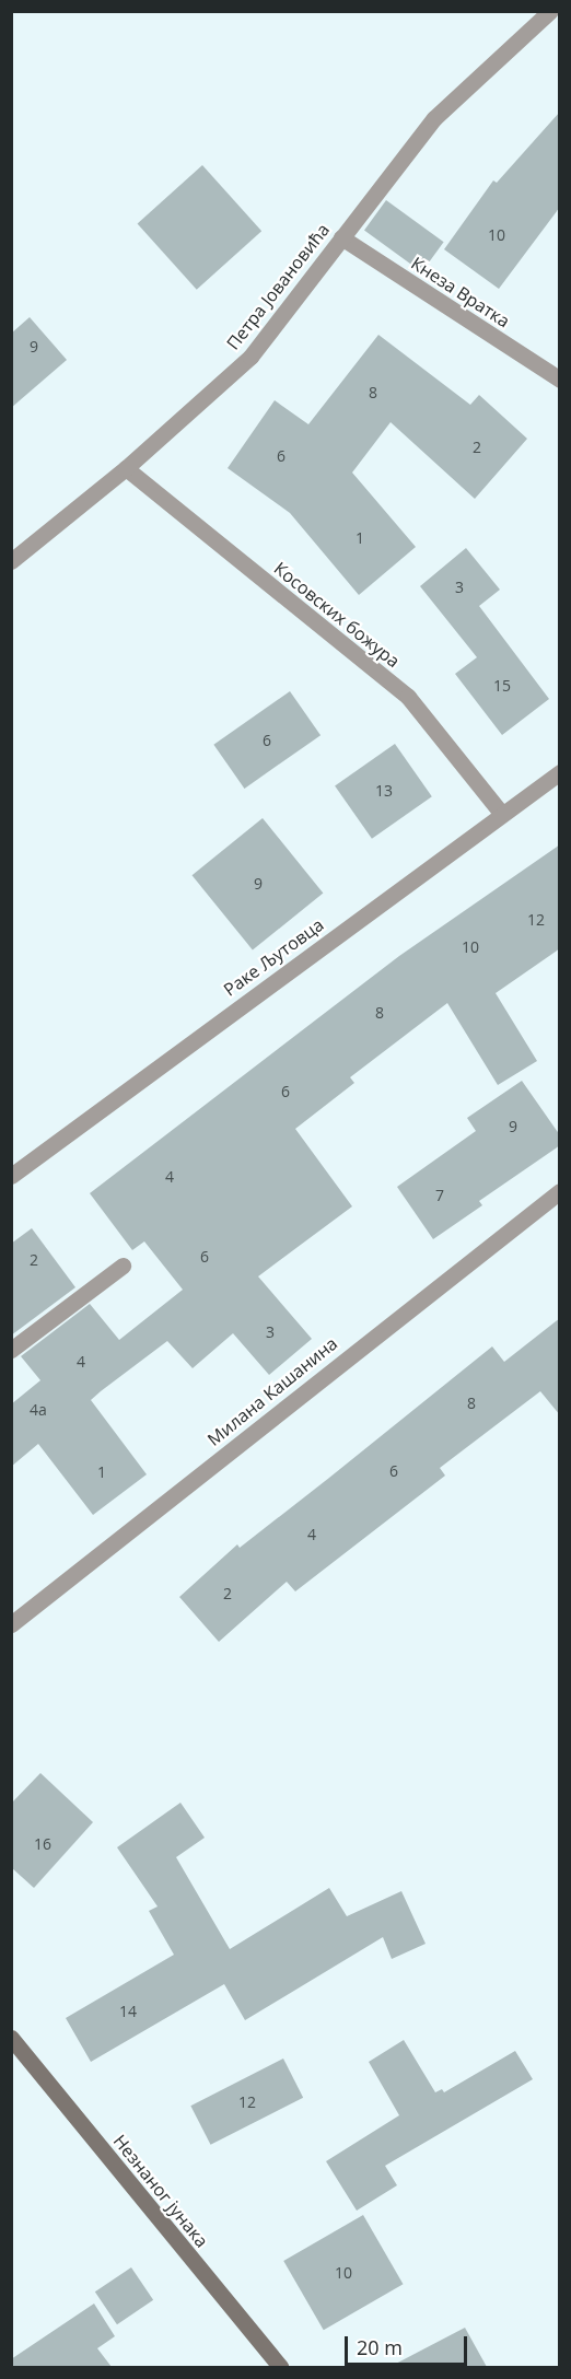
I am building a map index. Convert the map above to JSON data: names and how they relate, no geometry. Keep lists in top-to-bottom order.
{
  "streets": {
    "street": [
      "Петра Јовановића",
      "Кнеза Вратка",
      "Косовских божура",
      "Раке Љутовца",
      "Милана Кашанина",
      "Незнаног јунака"
    ]
  },
  "crossings": [
    ["Петра Јовановића", "Кнеза Вратка"],
    ["Петра Јовановића", "Косовских божура"],
    ["Косовских божура", "Раке Љутовца"]
  ],
  "house_numbers": [
    "10",
    "9",
    "8",
    "2",
    "6",
    "1",
    "3",
    "15",
    "6",
    "13",
    "9",
    "12",
    "10",
    "8",
    "6",
    "9",
    "4",
    "7",
    "6",
    "2",
    "3",
    "4",
    "8",
    "4a",
    "6",
    "1",
    "4",
    "2",
    "16",
    "14",
    "12",
    "10"
  ],
  "scale_bar": "20 m"
}
